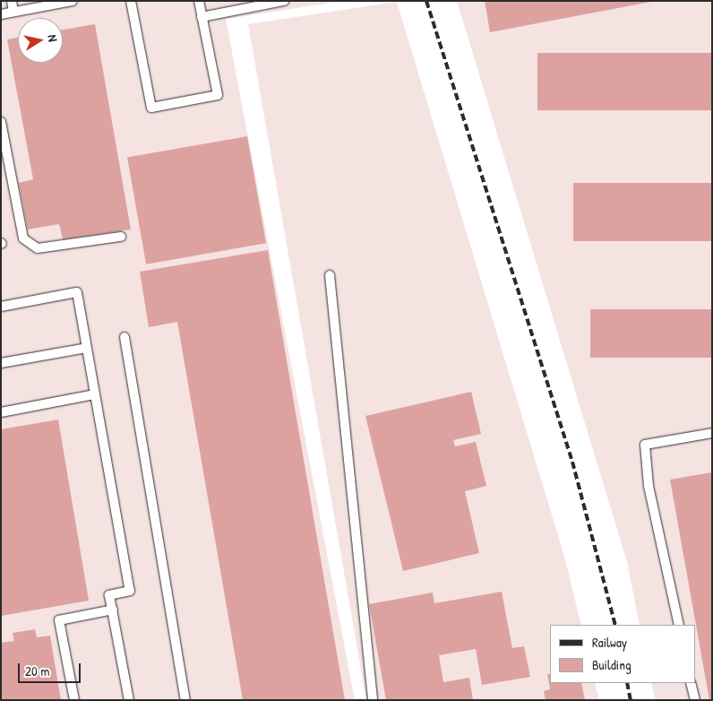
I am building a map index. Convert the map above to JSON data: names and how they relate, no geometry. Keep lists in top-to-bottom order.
{
  "legend": ["Railway", "Building"],
  "scale_bar": "20 m",
  "north": "right"
}
